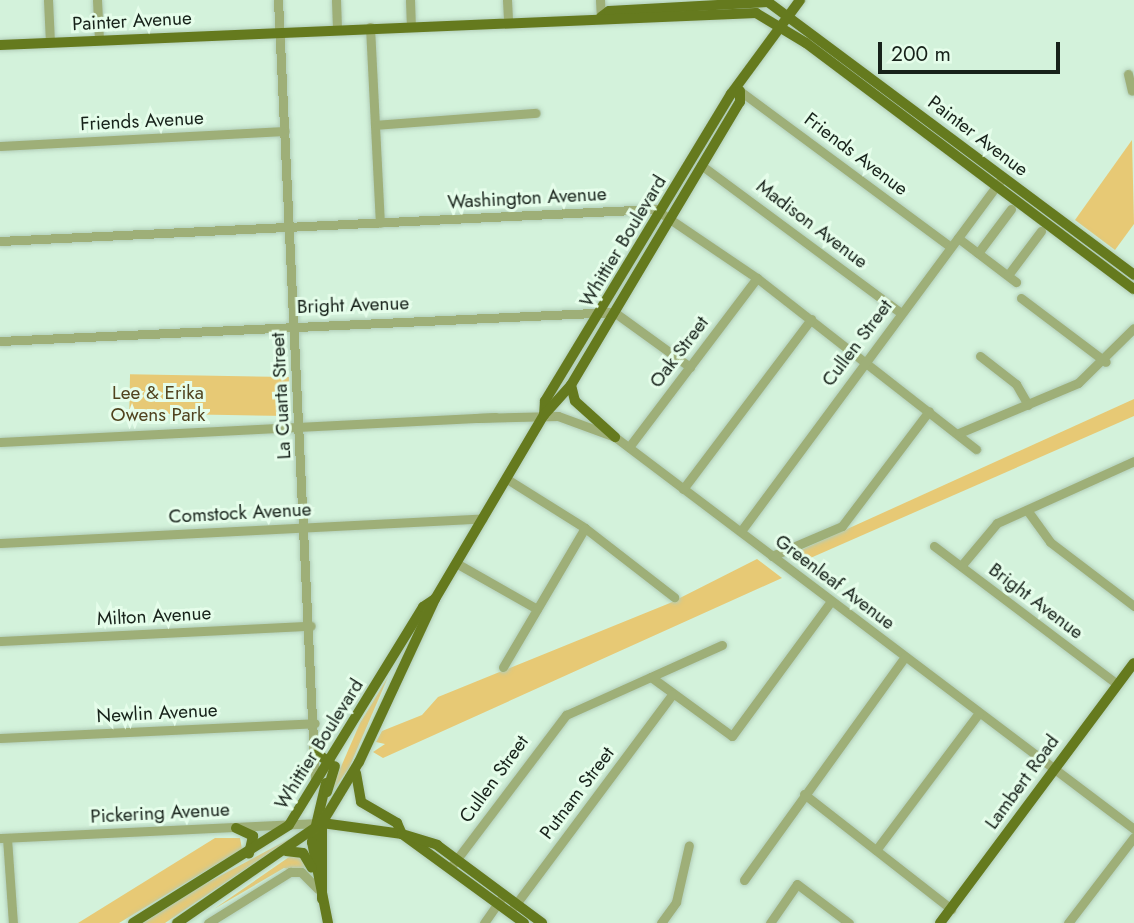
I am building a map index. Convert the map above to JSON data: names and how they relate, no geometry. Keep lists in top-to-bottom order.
{
  "streets": {
    "main road": ["Painter Avenue", "Whittier Boulevard", "Lambert Road"],
    "street": [
      "Friends Avenue",
      "Washington Avenue",
      "Madison Avenue",
      "Bright Avenue",
      "Cullen Street",
      "Oak Street",
      "La Cuarta Street",
      "Comstock Avenue",
      "Greenleaf Avenue",
      "Milton Avenue",
      "Newlin Avenue",
      "Putnam Street",
      "Pickering Avenue"
    ]
  },
  "crossings": [
    ["Painter Avenue", "Whittier Boulevard"],
    ["Painter Avenue", "Cullen Street"],
    ["Painter Avenue", "La Cuarta Street"],
    ["Friends Avenue", "Whittier Boulevard"],
    ["Friends Avenue", "Cullen Street"],
    ["Friends Avenue", "La Cuarta Street"],
    ["Washington Avenue", "Whittier Boulevard"],
    ["Washington Avenue", "La Cuarta Street"],
    ["Madison Avenue", "Whittier Boulevard"],
    ["Madison Avenue", "Cullen Street"],
    ["Whittier Boulevard", "Bright Avenue"],
    ["Whittier Boulevard", "La Cuarta Street"],
    ["Whittier Boulevard", "Comstock Avenue"],
    ["Whittier Boulevard", "Greenleaf Avenue"],
    ["Whittier Boulevard", "Pickering Avenue"],
    ["Bright Avenue", "La Cuarta Street"],
    ["Bright Avenue", "Lambert Road"],
    ["Cullen Street", "Greenleaf Avenue"],
    ["Oak Street", "Greenleaf Avenue"],
    ["La Cuarta Street", "Comstock Avenue"],
    ["La Cuarta Street", "Greenleaf Avenue"],
    ["La Cuarta Street", "Milton Avenue"],
    ["La Cuarta Street", "Newlin Avenue"],
    ["Greenleaf Avenue", "Lambert Road"]
  ],
  "parks": ["Lee & Erika Owens Park"],
  "scale_bar": "200 m"
}
